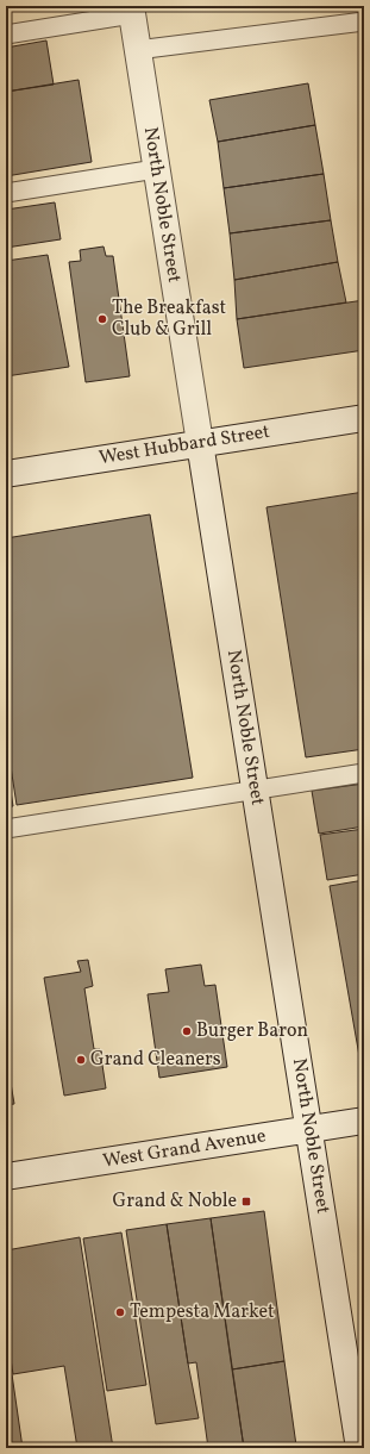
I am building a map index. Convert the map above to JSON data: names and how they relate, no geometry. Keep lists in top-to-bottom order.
{
  "streets": {
    "street": ["North Noble Street", "West Hubbard Street", "West Grand Avenue"]
  },
  "crossings": [
    ["North Noble Street", "West Hubbard Street"],
    ["North Noble Street", "West Grand Avenue"]
  ],
  "places": {
    "other": [
      "The Breakfast Club & Grill",
      "Burger Baron",
      "Grand Cleaners",
      "Tempesta Market"
    ],
    "transit": ["Grand & Noble"]
  }
}
